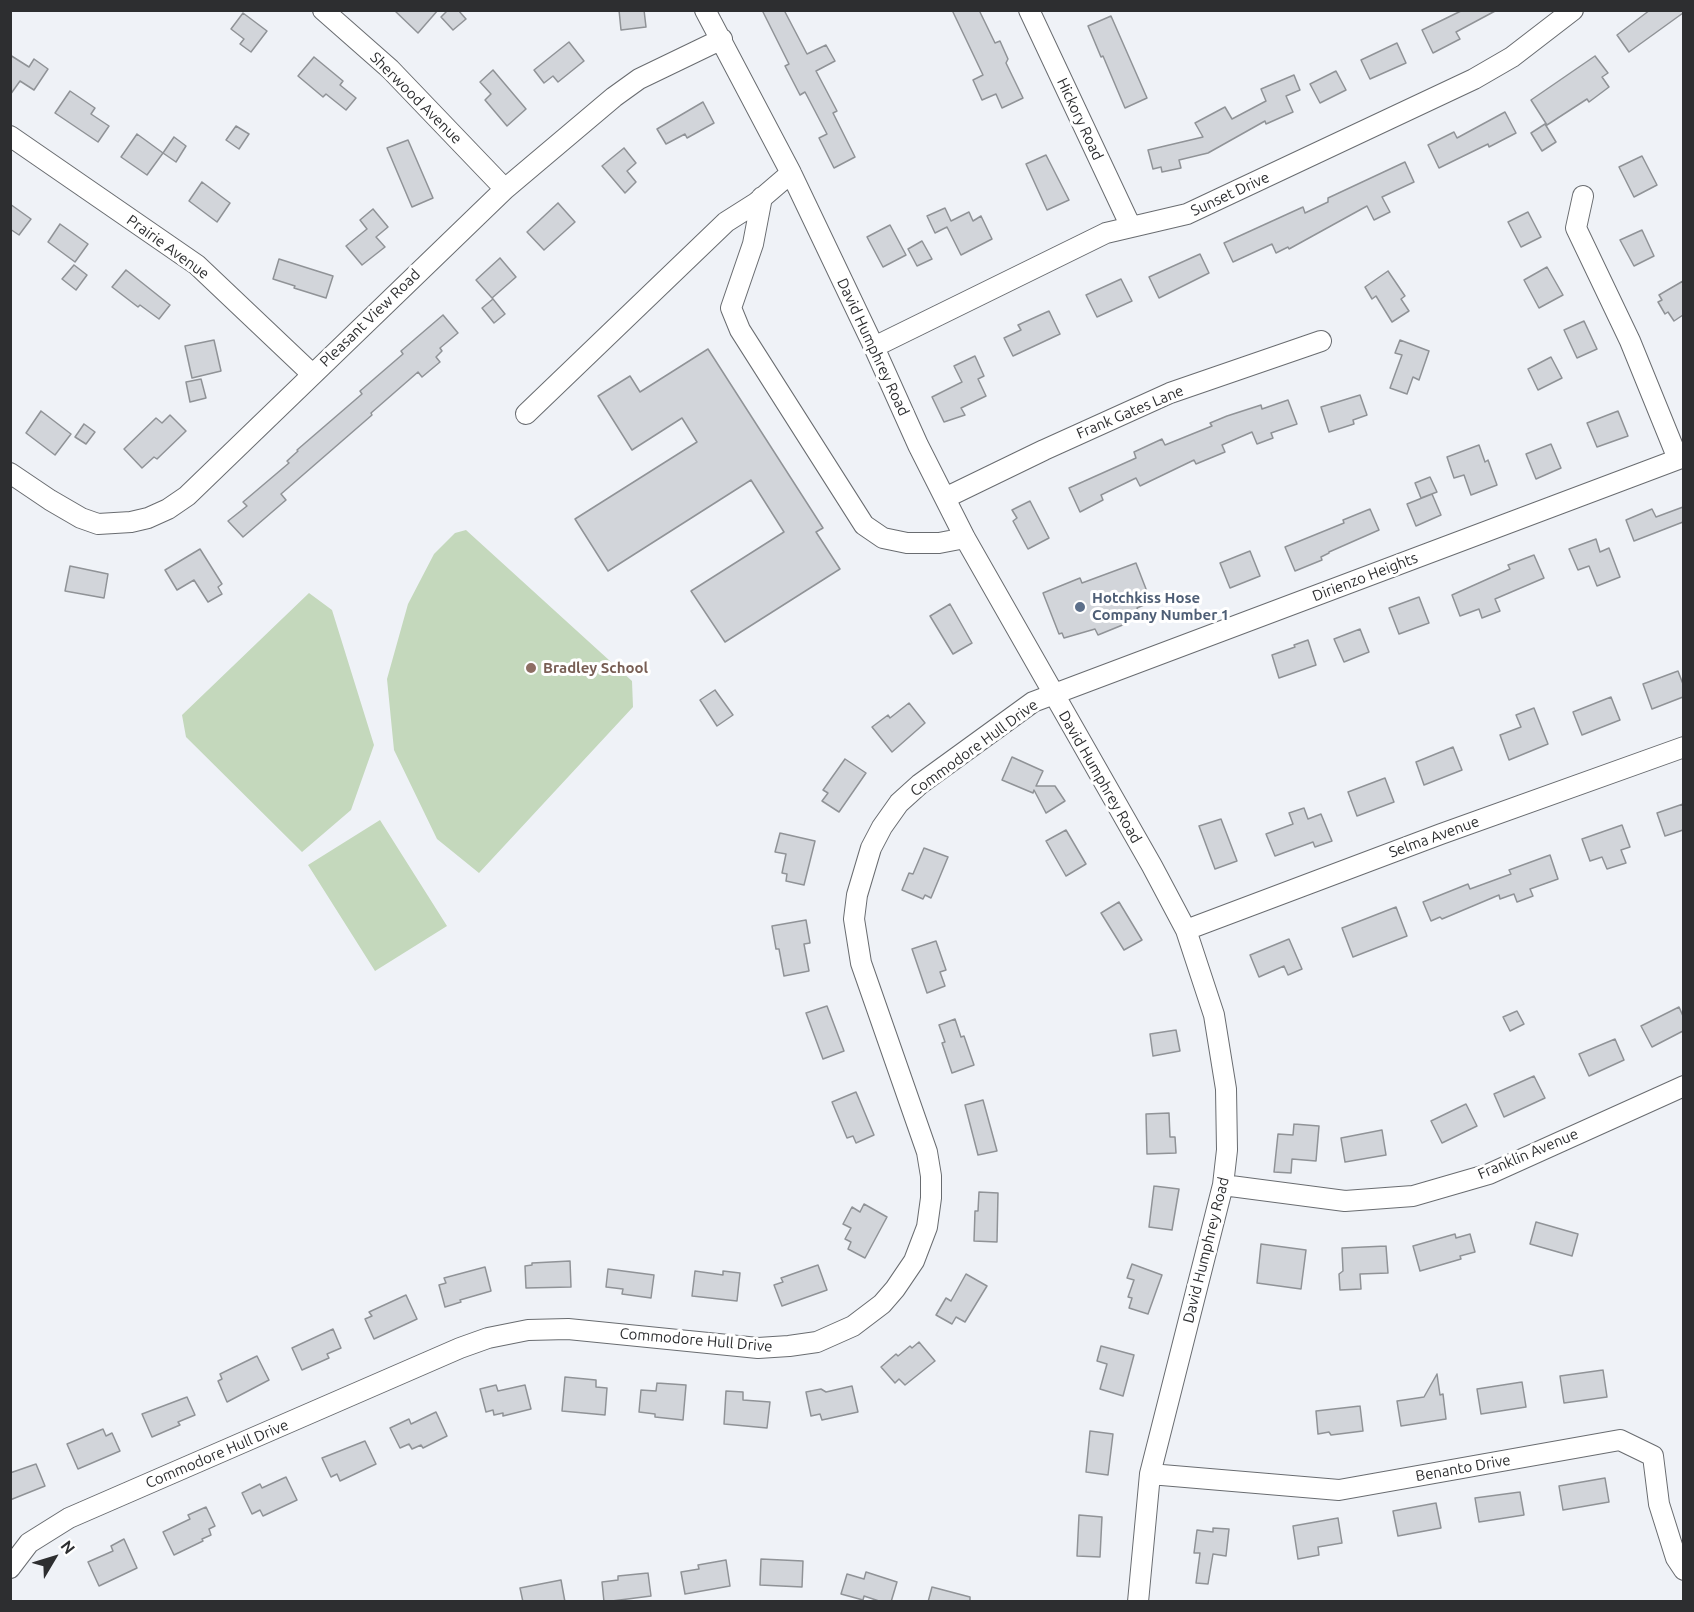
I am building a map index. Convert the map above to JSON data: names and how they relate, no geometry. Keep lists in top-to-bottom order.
{
  "streets": {
    "street": [
      "Sherwood Avenue",
      "Hickory Road",
      "Sunset Drive",
      "Prairie Avenue",
      "Pleasant View Road",
      "David Humphrey Road",
      "Frank Gates Lane",
      "Dirienzo Heights",
      "Commodore Hull Drive",
      "Selma Avenue",
      "Franklin Avenue",
      "Benanto Drive"
    ]
  },
  "crossings": [
    ["Sherwood Avenue", "Pleasant View Road"],
    ["Hickory Road", "Sunset Drive"],
    ["Sunset Drive", "David Humphrey Road"],
    ["Prairie Avenue", "Pleasant View Road"],
    ["Pleasant View Road", "David Humphrey Road"],
    ["David Humphrey Road", "Frank Gates Lane"],
    ["David Humphrey Road", "Dirienzo Heights"],
    ["David Humphrey Road", "Commodore Hull Drive"],
    ["David Humphrey Road", "Selma Avenue"],
    ["David Humphrey Road", "Franklin Avenue"],
    ["David Humphrey Road", "Benanto Drive"],
    ["Dirienzo Heights", "Commodore Hull Drive"]
  ],
  "places": ["Hotchkiss Hose Company Number 1", "Bradley School"],
  "north": "top right"
}
